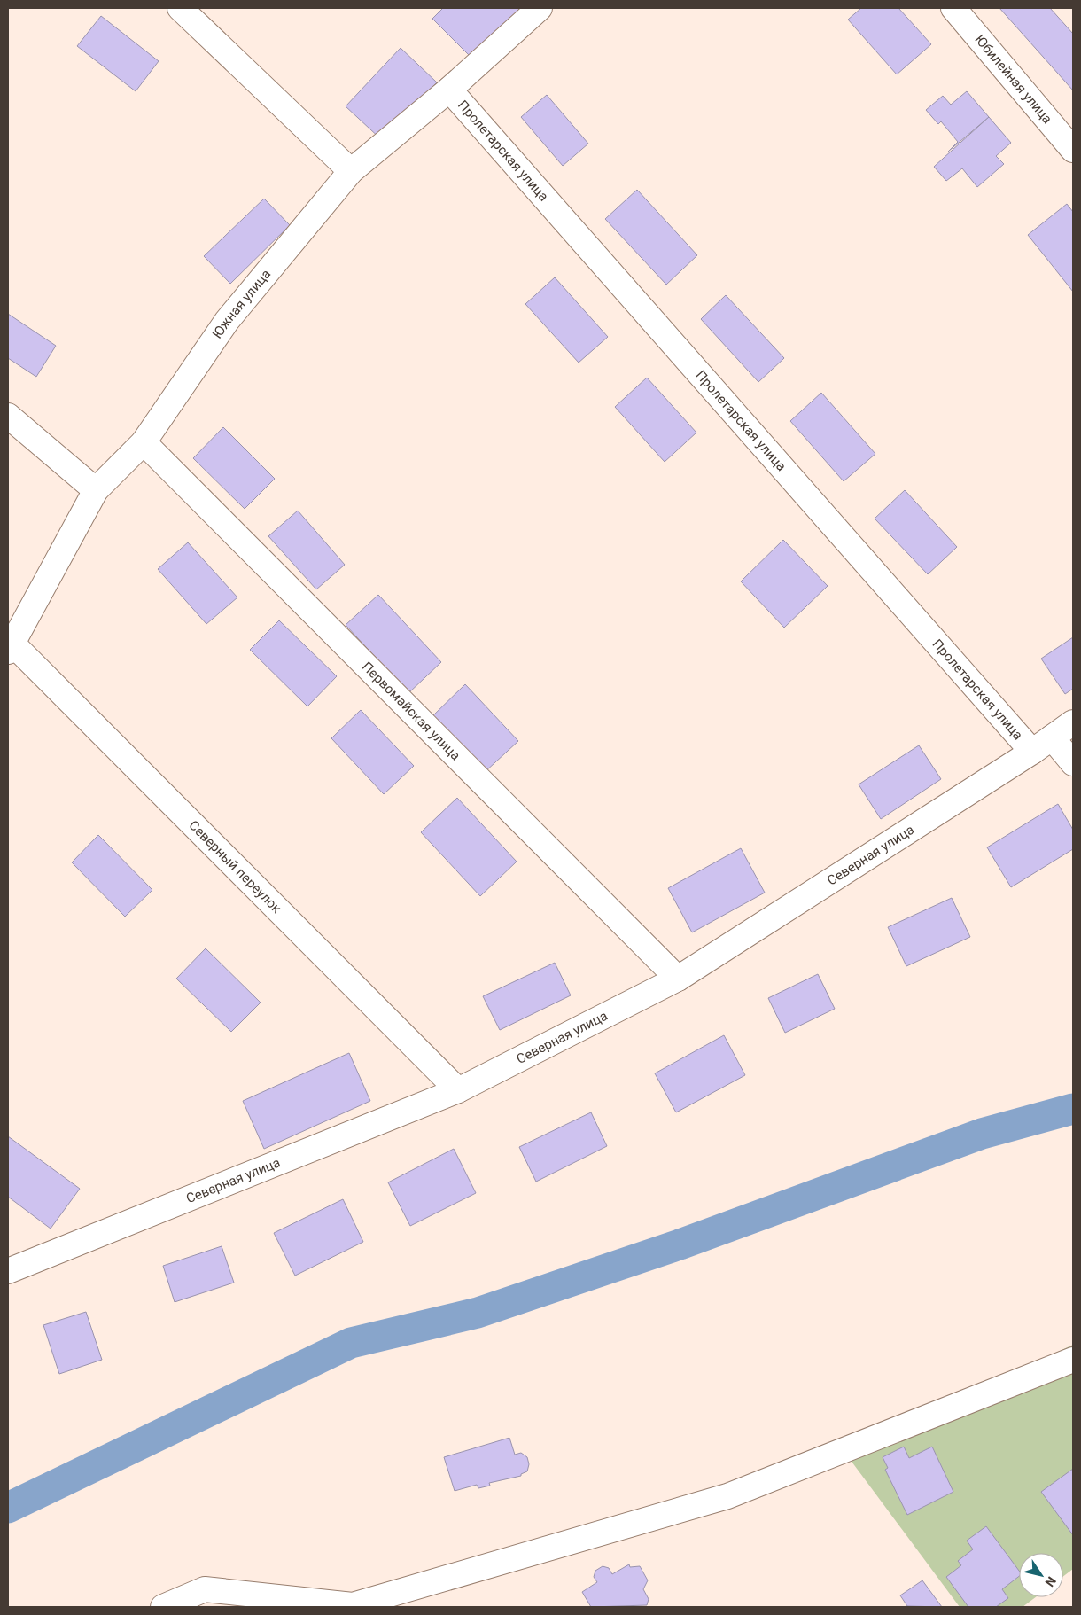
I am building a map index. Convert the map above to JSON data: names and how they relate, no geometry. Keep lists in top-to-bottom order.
{
  "streets": {
    "street": [
      "Юбилейная улица",
      "Пролетарская улица",
      "Южная улица",
      "Первомайская улица",
      "Северная улица",
      "Северный переулок"
    ]
  },
  "crossings": [
    ["Пролетарская улица", "Южная улица"],
    ["Пролетарская улица", "Северная улица"],
    ["Южная улица", "Первомайская улица"],
    ["Южная улица", "Северный переулок"],
    ["Первомайская улица", "Северная улица"],
    ["Северная улица", "Северный переулок"]
  ],
  "north": "bottom right"
}
